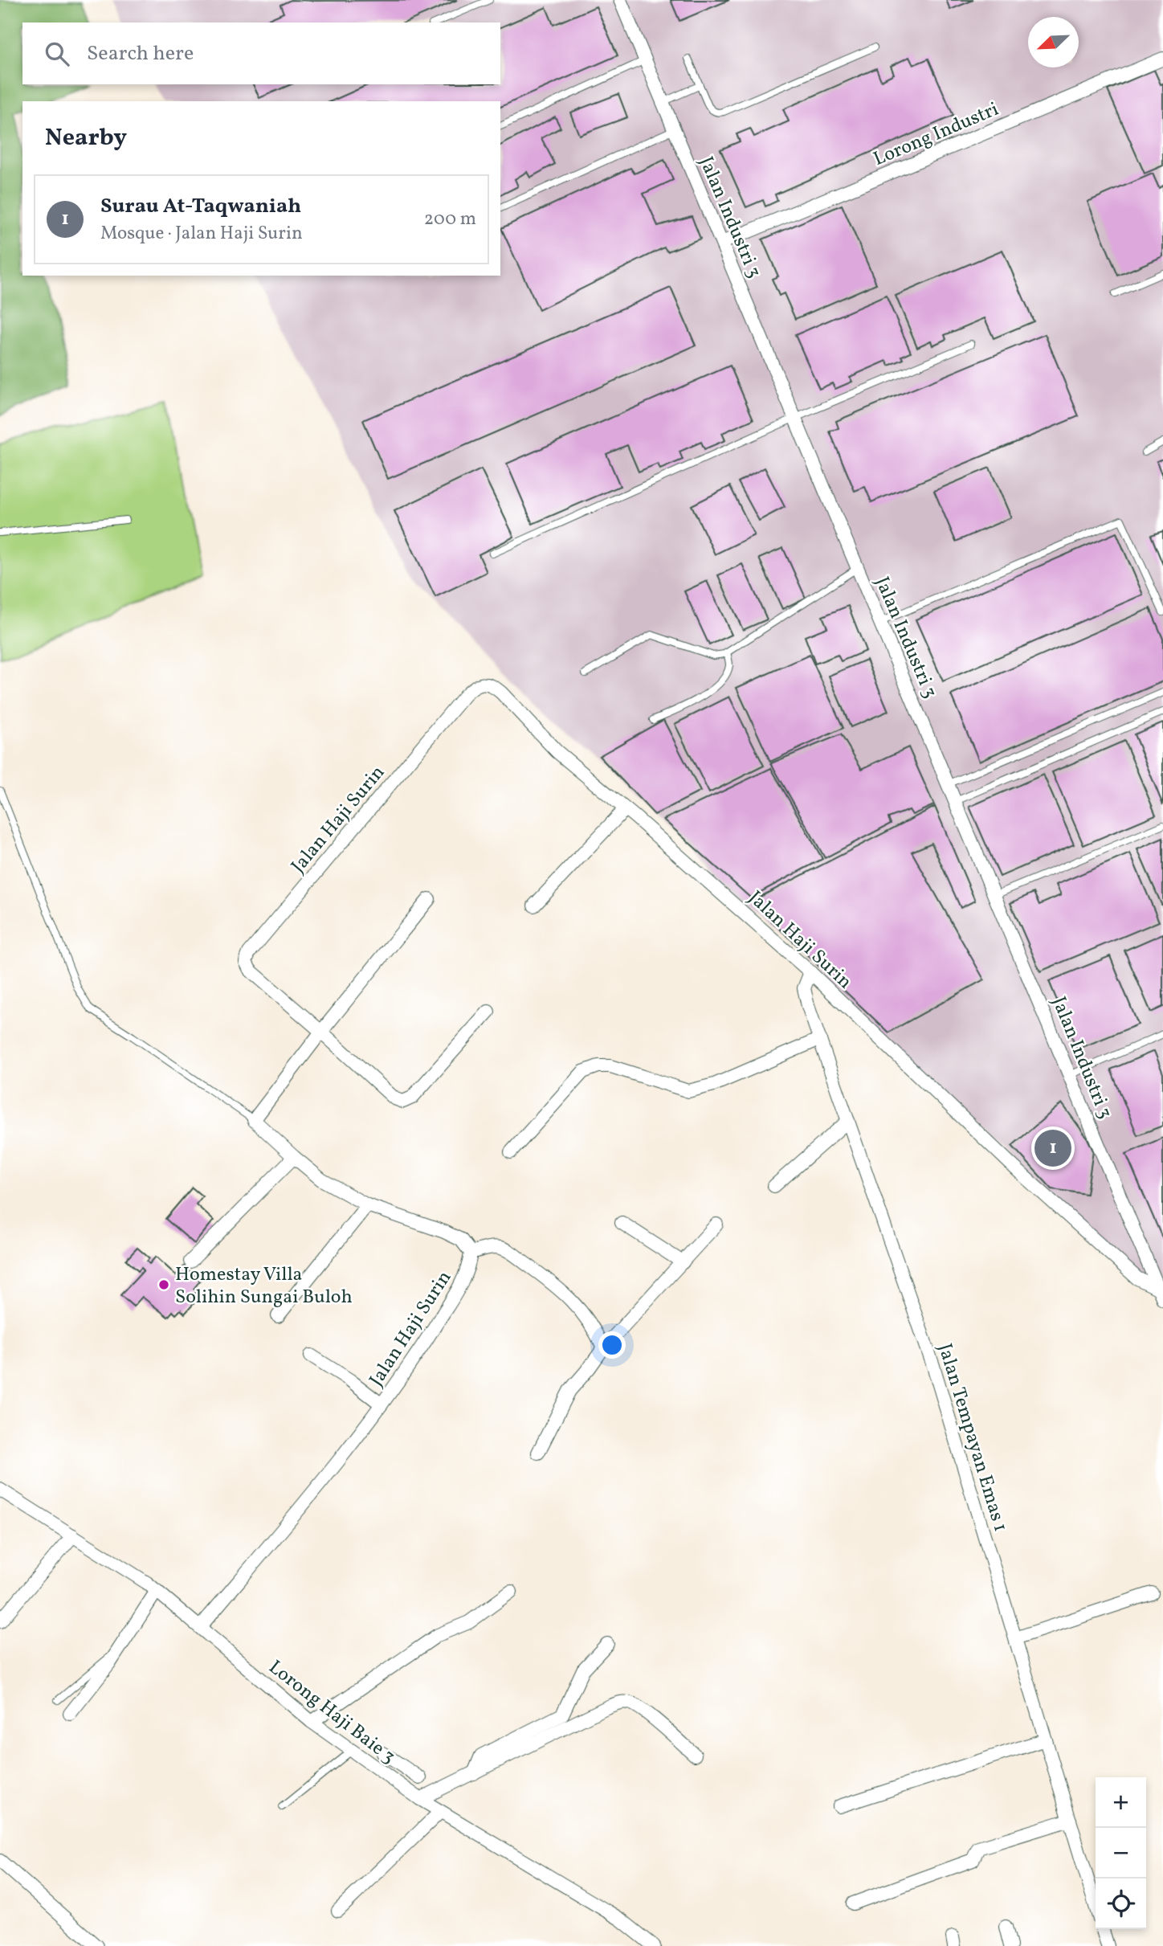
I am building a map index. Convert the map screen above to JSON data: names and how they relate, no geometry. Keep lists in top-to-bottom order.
{
  "streets": {
    "street": [
      "Lorong Industri",
      "Jalan Industri 3",
      "Jalan Haji Surin",
      "Jalan Tempayan Emas 1",
      "Lorong Haji Baie 3"
    ]
  },
  "crossings": [
    ["Lorong Industri", "Jalan Industri 3"],
    ["Jalan Industri 3", "Jalan Haji Surin"],
    ["Jalan Haji Surin", "Jalan Tempayan Emas 1"],
    ["Jalan Haji Surin", "Lorong Haji Baie 3"]
  ],
  "places": ["Homestay Villa Solihin Sungai Buloh"],
  "north": "bottom left",
  "page": {
    "search": "Search here",
    "heading": "Nearby",
    "list": [
      {
        "mark": "1",
        "name": "Surau At-Taqwaniah",
        "note": "Mosque · Jalan Haji Surin",
        "value": "200 m"
      }
    ],
    "pins": "1",
    "map_buttons": ["+", "−"]
  }
}
